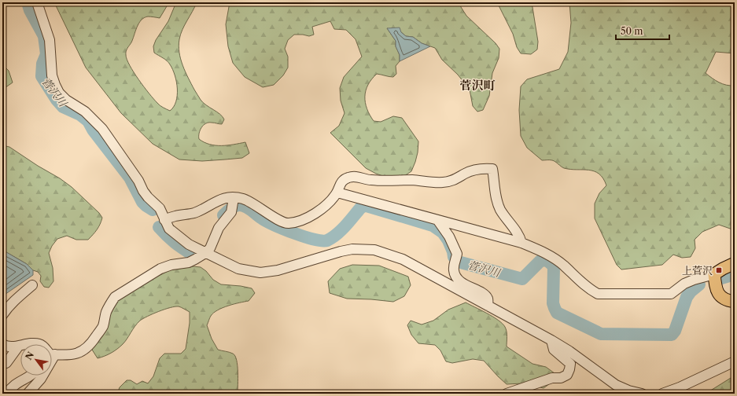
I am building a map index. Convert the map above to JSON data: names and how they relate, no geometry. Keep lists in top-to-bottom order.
{
  "districts": ["菅沢町"],
  "water": ["菅沢川"],
  "places": {
    "transit": ["上菅沢"]
  },
  "scale_bar": "50 m",
  "north": "top left"
}
